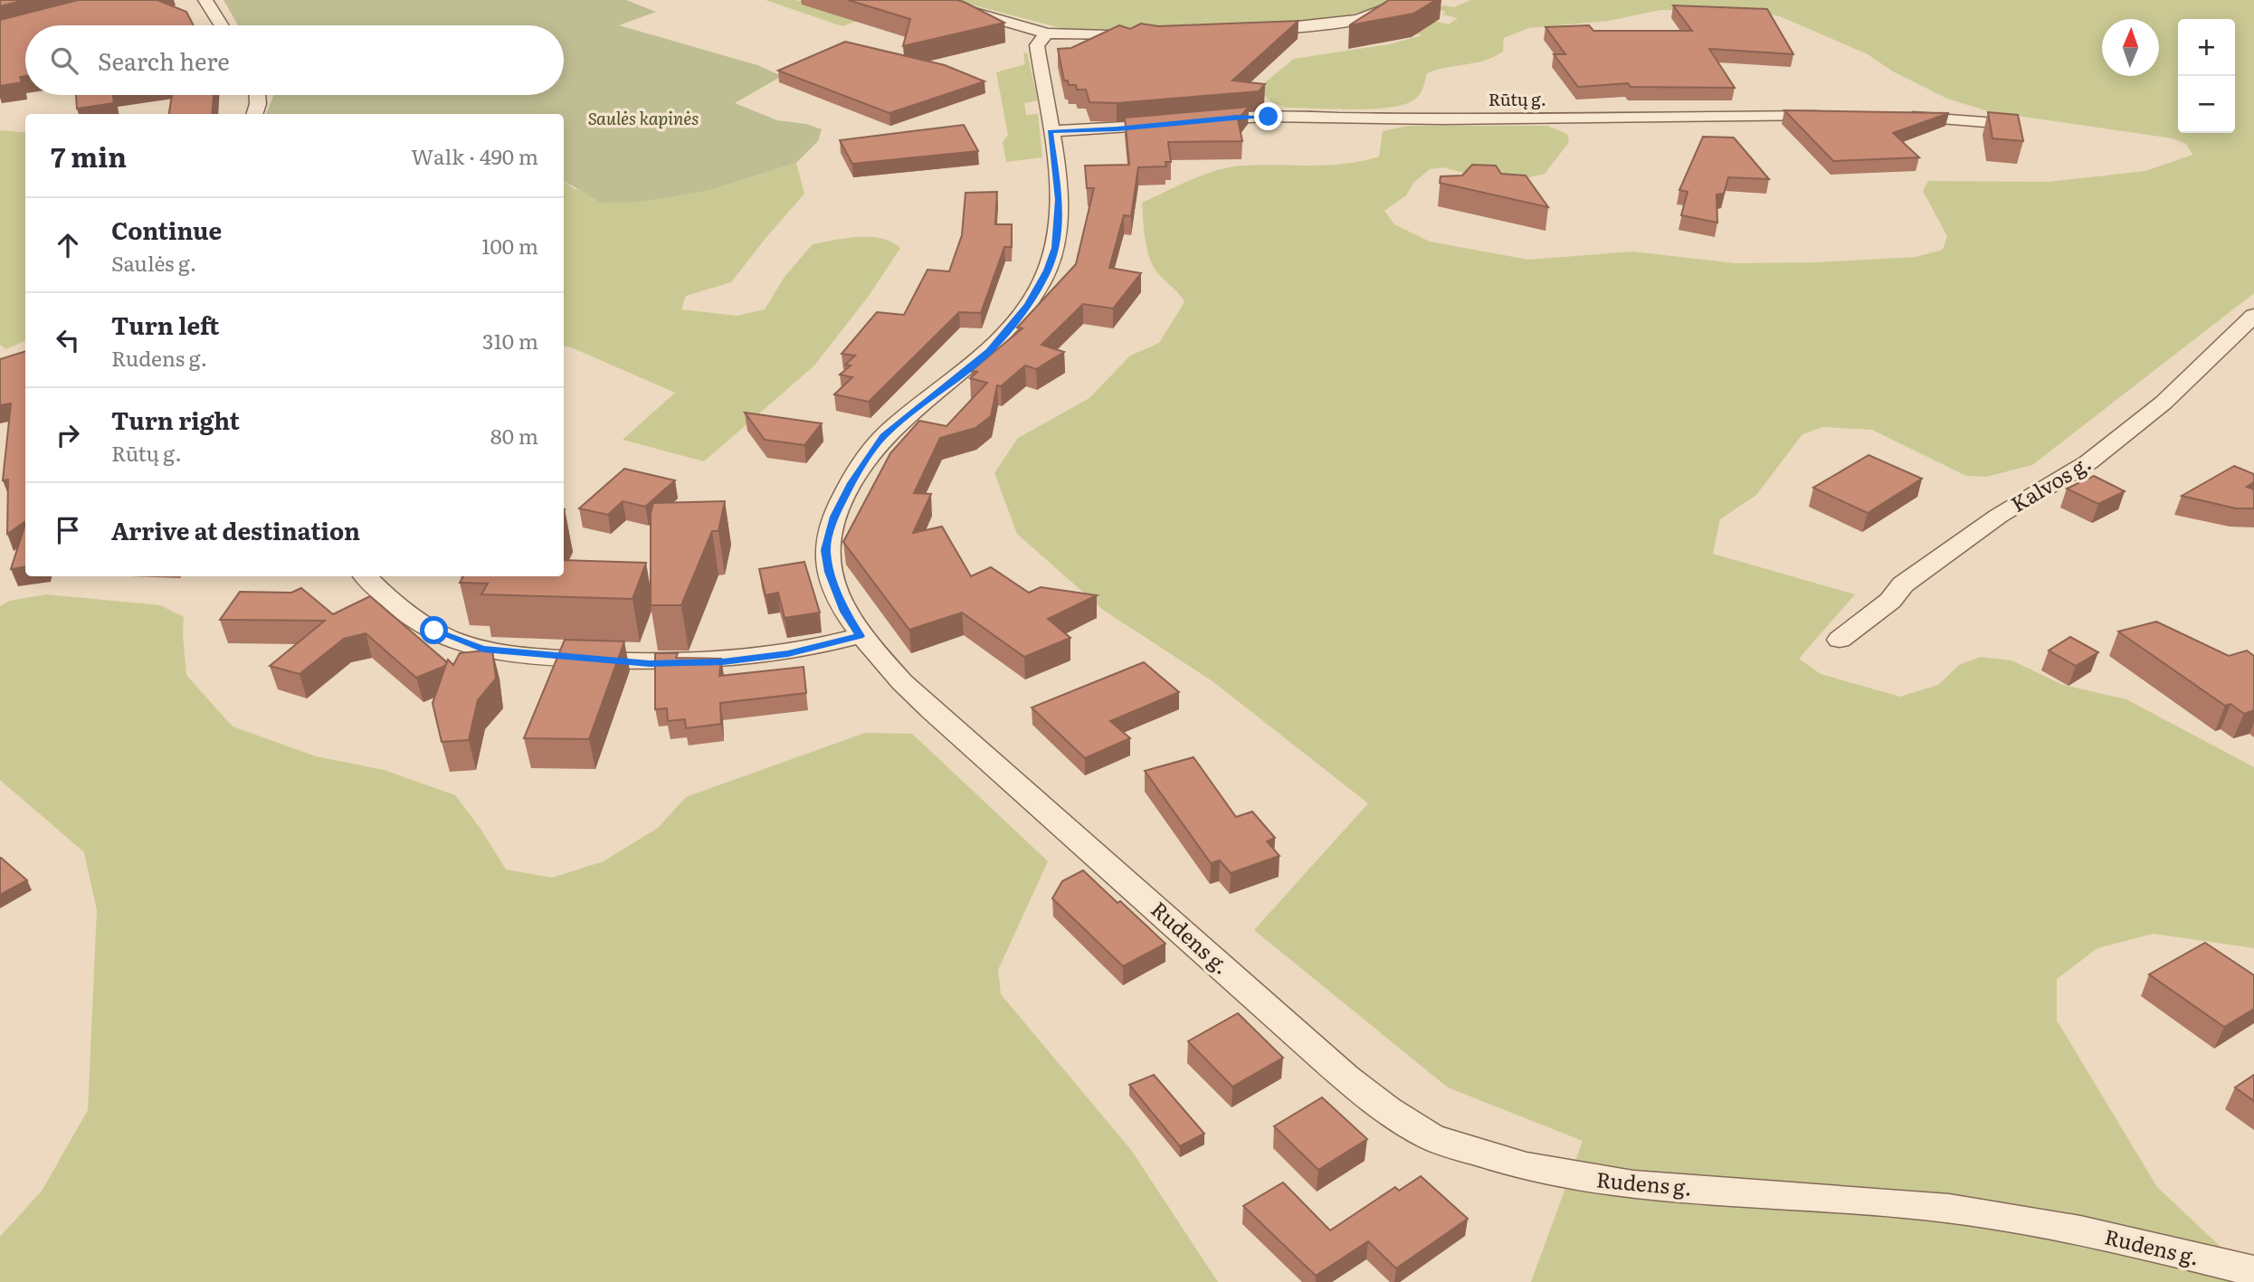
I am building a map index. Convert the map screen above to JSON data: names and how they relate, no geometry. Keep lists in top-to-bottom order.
{
  "streets": {
    "street": ["Rūtų g.", "Kalvos g.", "Rudens g."]
  },
  "parks": ["Saulės kapinės"],
  "north": "top",
  "page": {
    "map_buttons": ["+", "−"],
    "search": "Search here",
    "heading": ["7 min", "Walk · 490 m"],
    "list": [
      ["Continue", "Saulės g.", "100 m"],
      ["Turn left", "Rudens g.", "310 m"],
      ["Turn right", "Rūtų g.", "80 m"],
      "Arrive at destination"
    ]
  }
}
